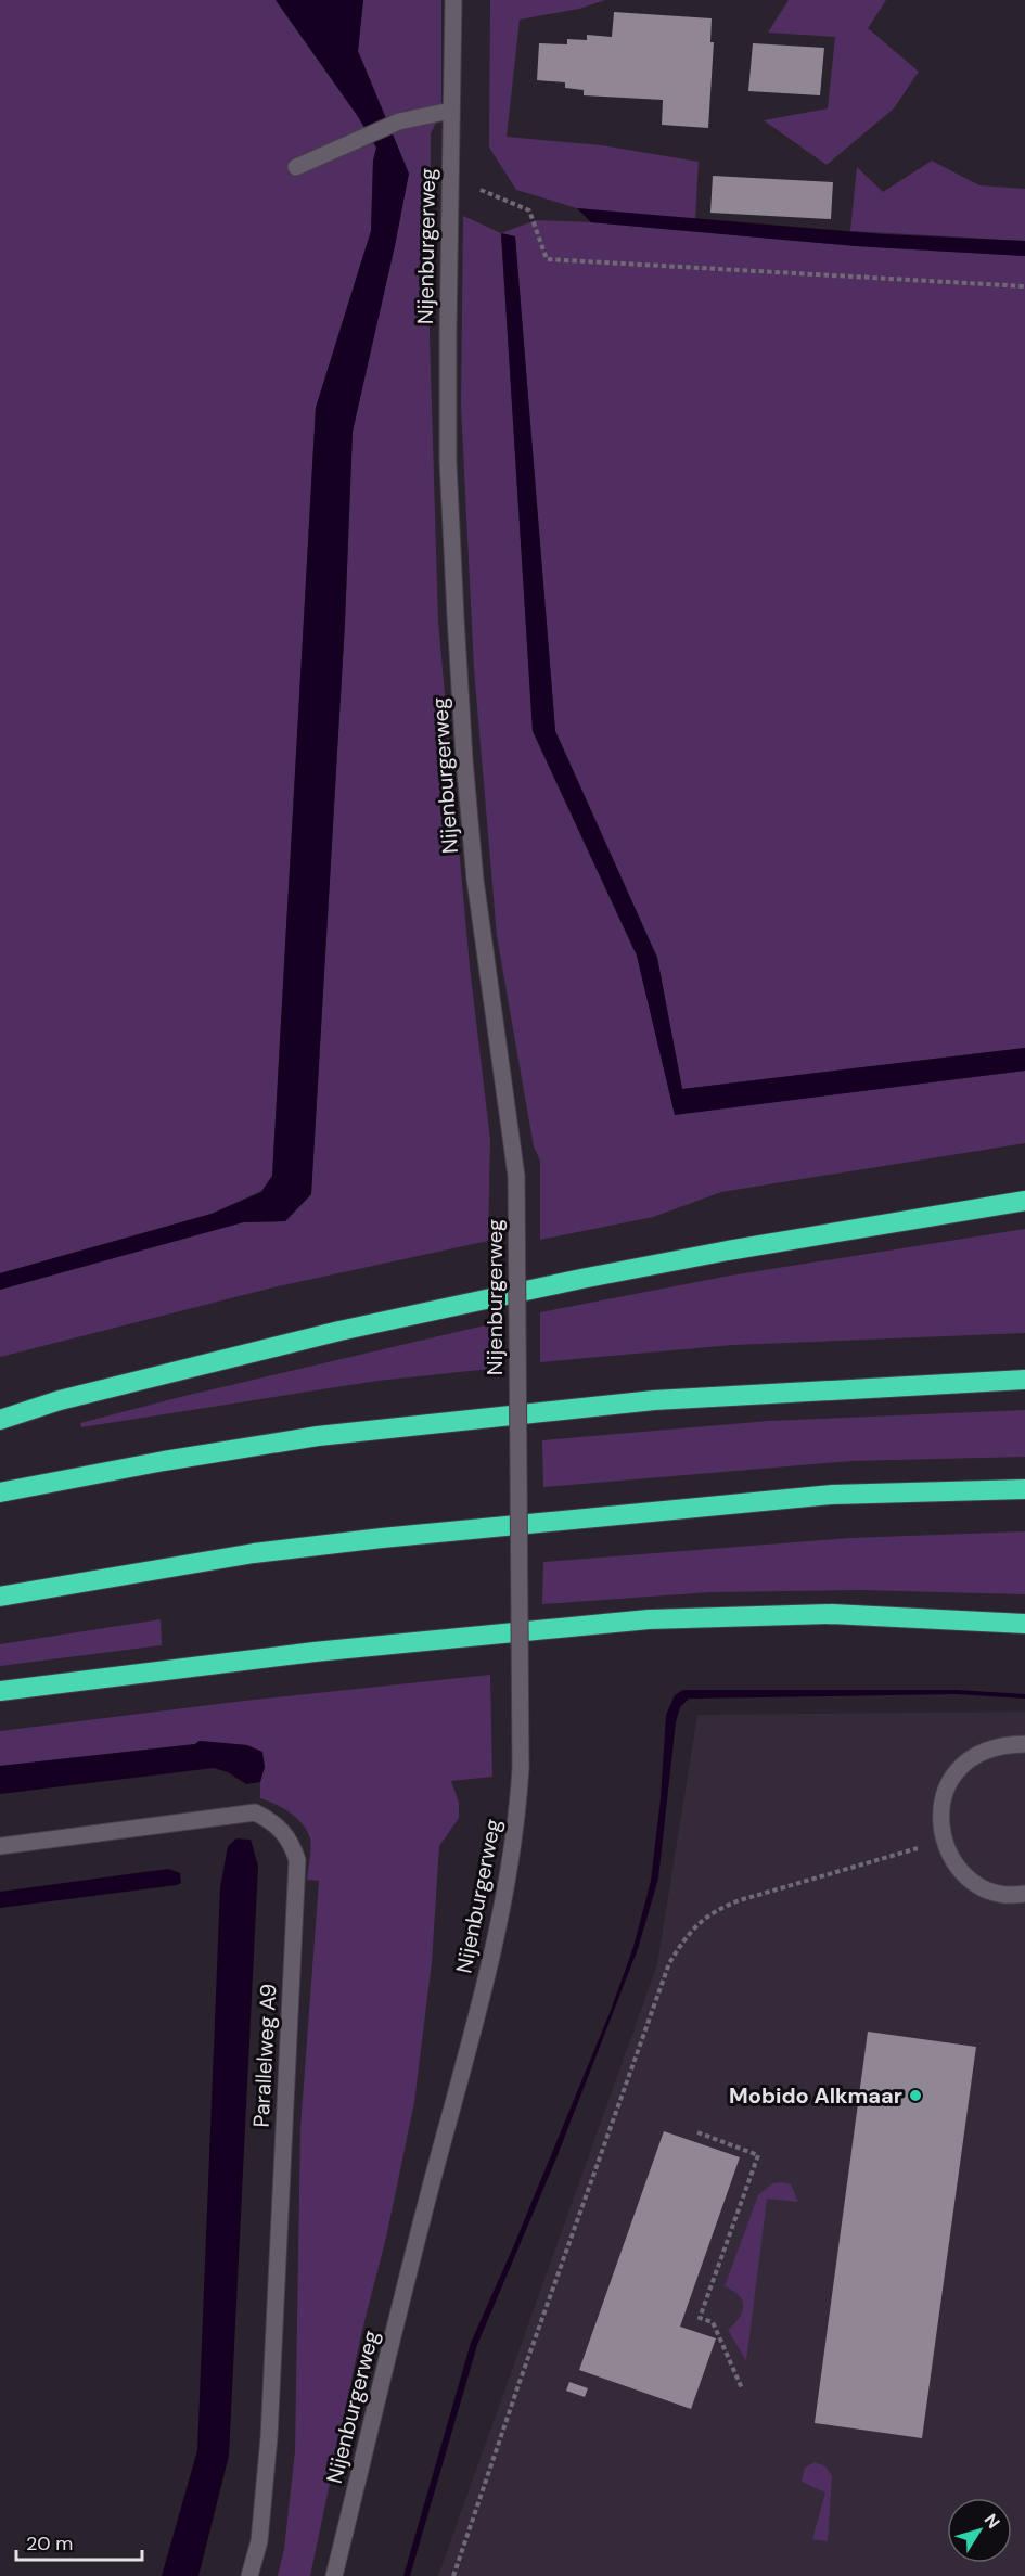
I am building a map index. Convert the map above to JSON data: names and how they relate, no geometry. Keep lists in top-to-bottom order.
{
  "streets": {
    "street": ["Nijenburgerweg", "Parallelweg A9"]
  },
  "places": ["Mobido Alkmaar"],
  "scale_bar": "20 m",
  "north": "top right"
}
